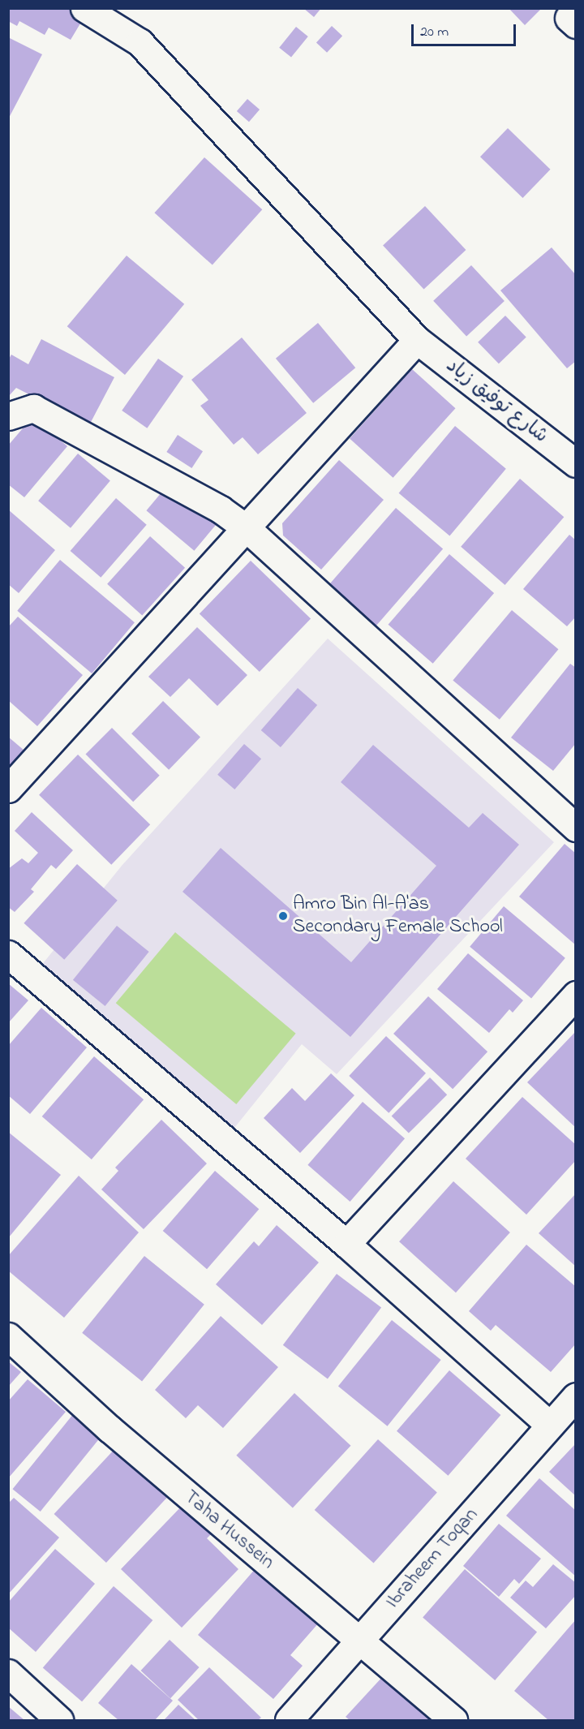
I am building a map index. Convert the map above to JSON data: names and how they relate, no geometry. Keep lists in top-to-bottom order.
{
  "streets": {
    "street": ["شارع توفيق زياد", "Taha Hussein", "Ibraheem Toqan"]
  },
  "crossings": [
    ["Taha Hussein", "Ibraheem Toqan"]
  ],
  "places": ["Amro Bin Al-A'as Secondary Female School"],
  "scale_bar": "20 m"
}
